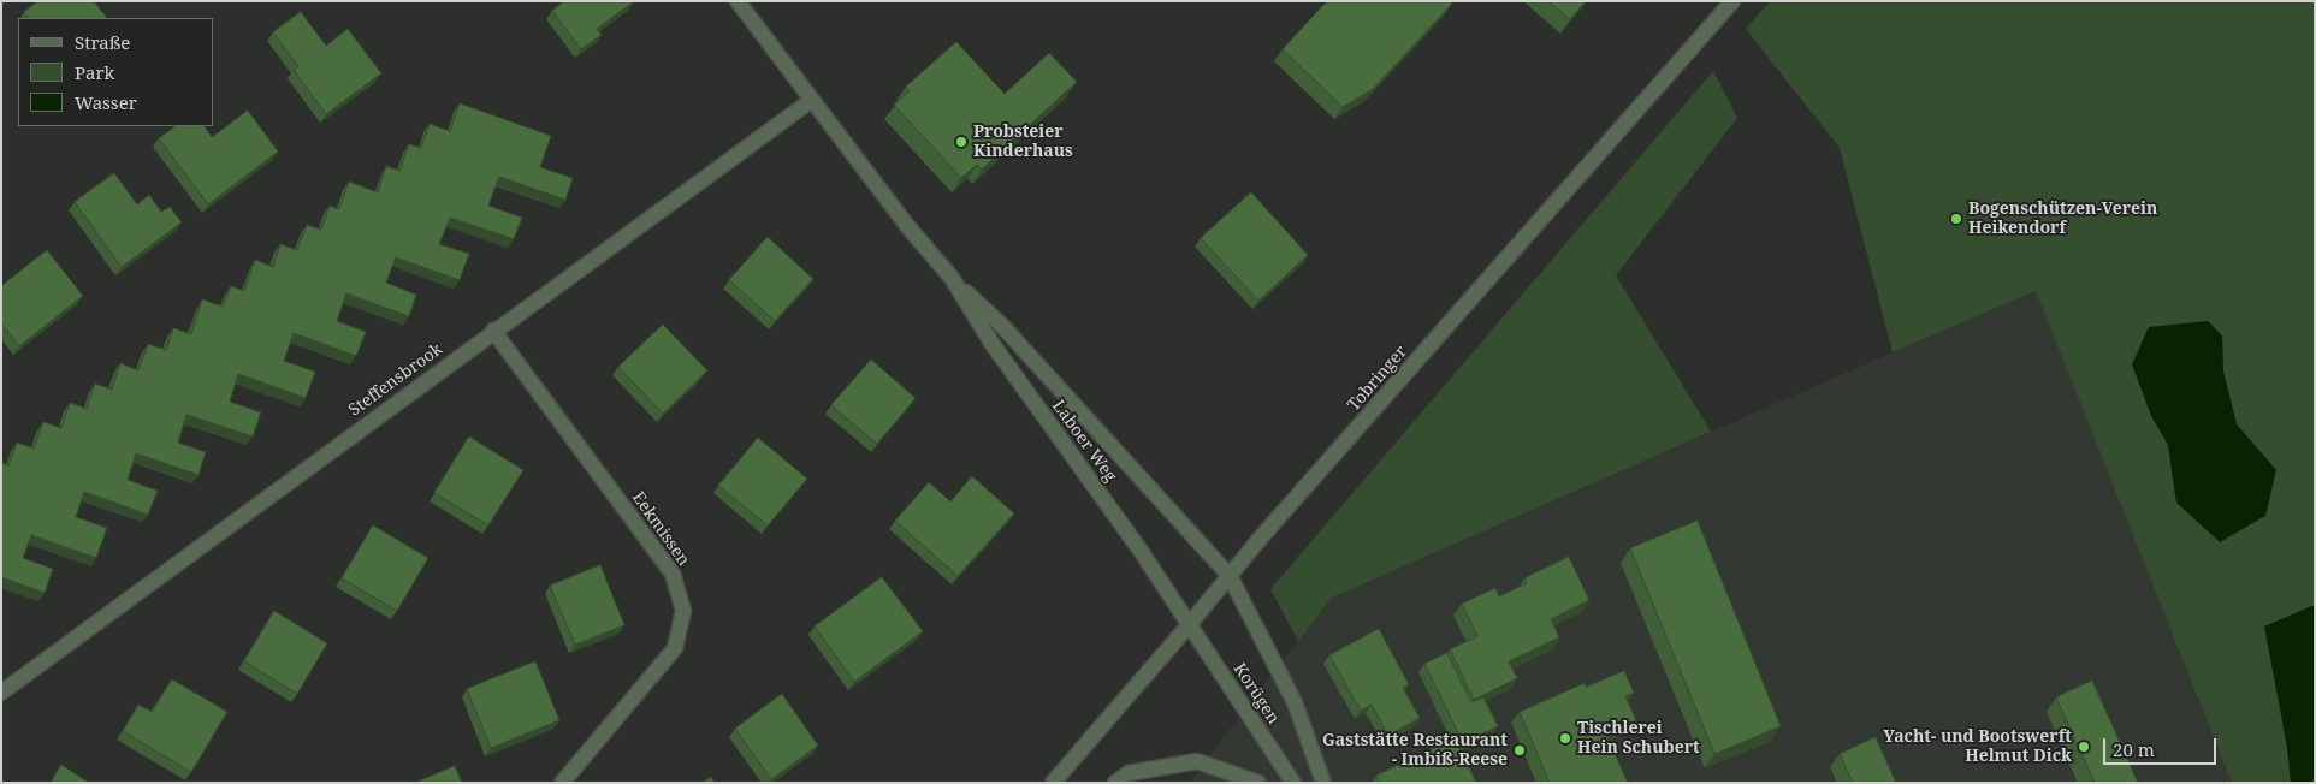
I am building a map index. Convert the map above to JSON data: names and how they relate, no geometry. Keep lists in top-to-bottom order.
{
  "streets": {
    "street": [
      "Tobringer",
      "Steffensbrook",
      "Laboer Weg",
      "Eekmissen",
      "Korügen"
    ]
  },
  "crossings": [
    ["Tobringer", "Laboer Weg"],
    ["Tobringer", "Korügen"],
    ["Steffensbrook", "Laboer Weg"],
    ["Steffensbrook", "Eekmissen"],
    ["Laboer Weg", "Korügen"]
  ],
  "places": [
    "Probsteier Kinderhaus",
    "Bogenschützen-Verein Heikendorf",
    "Tischlerei Hein Schubert",
    "Yacht- und Bootswerft Helmut Dick",
    "Gaststätte Restaurant - Imbiß-Reese"
  ],
  "legend": ["Straße", "Park", "Wasser"],
  "scale_bar": "20 m"
}
